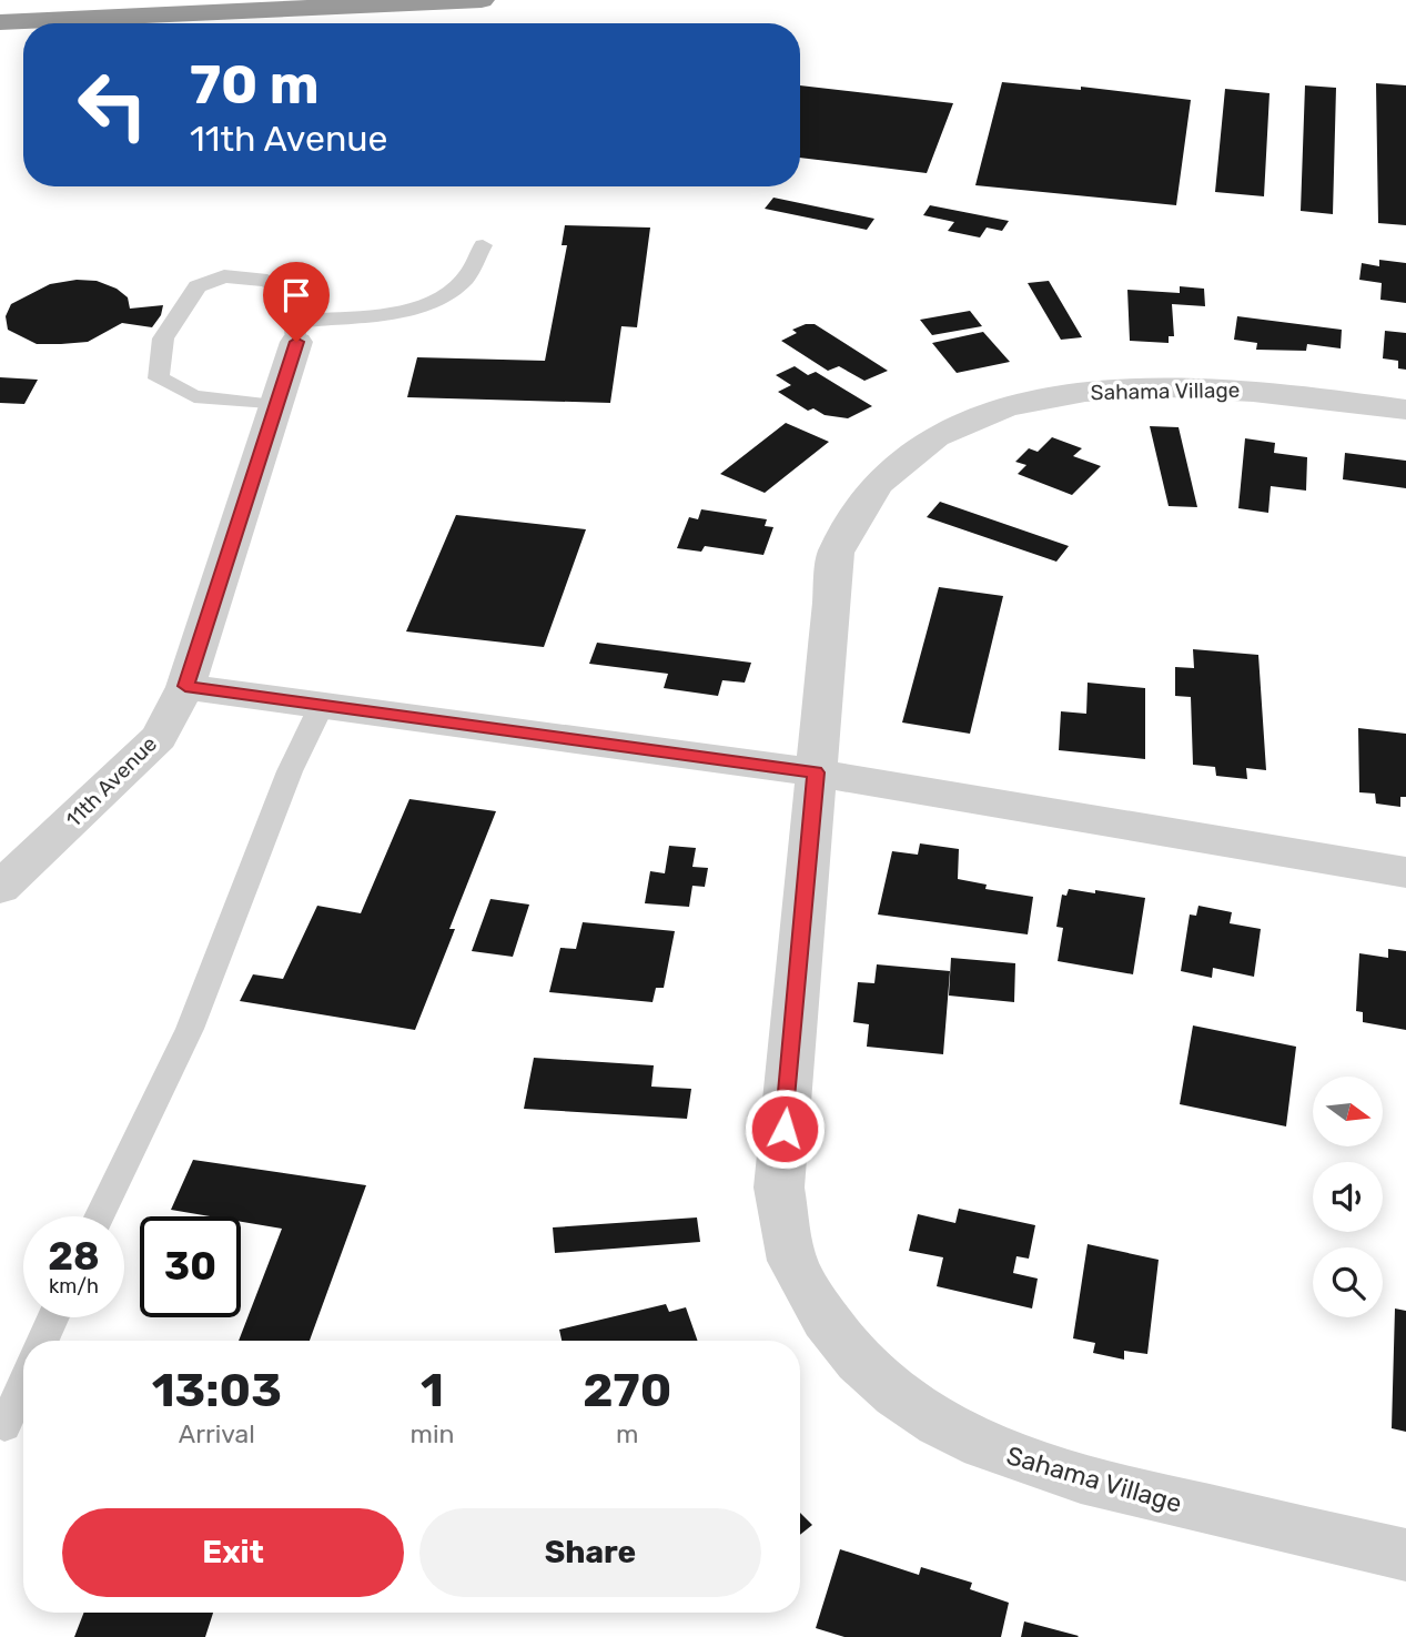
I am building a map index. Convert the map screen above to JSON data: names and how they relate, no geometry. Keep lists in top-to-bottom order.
{
  "streets": {
    "street": ["Sahama Village", "11th Avenue"]
  },
  "north": "right",
  "page": {
    "turn": ["70 m", "11th Avenue"],
    "speed": "28 km/h",
    "limit": "30",
    "eta": [
      "13:03",
      "Arrival",
      "1",
      "min",
      "270",
      "m"
    ],
    "buttons": ["Exit", "Share"]
  }
}
